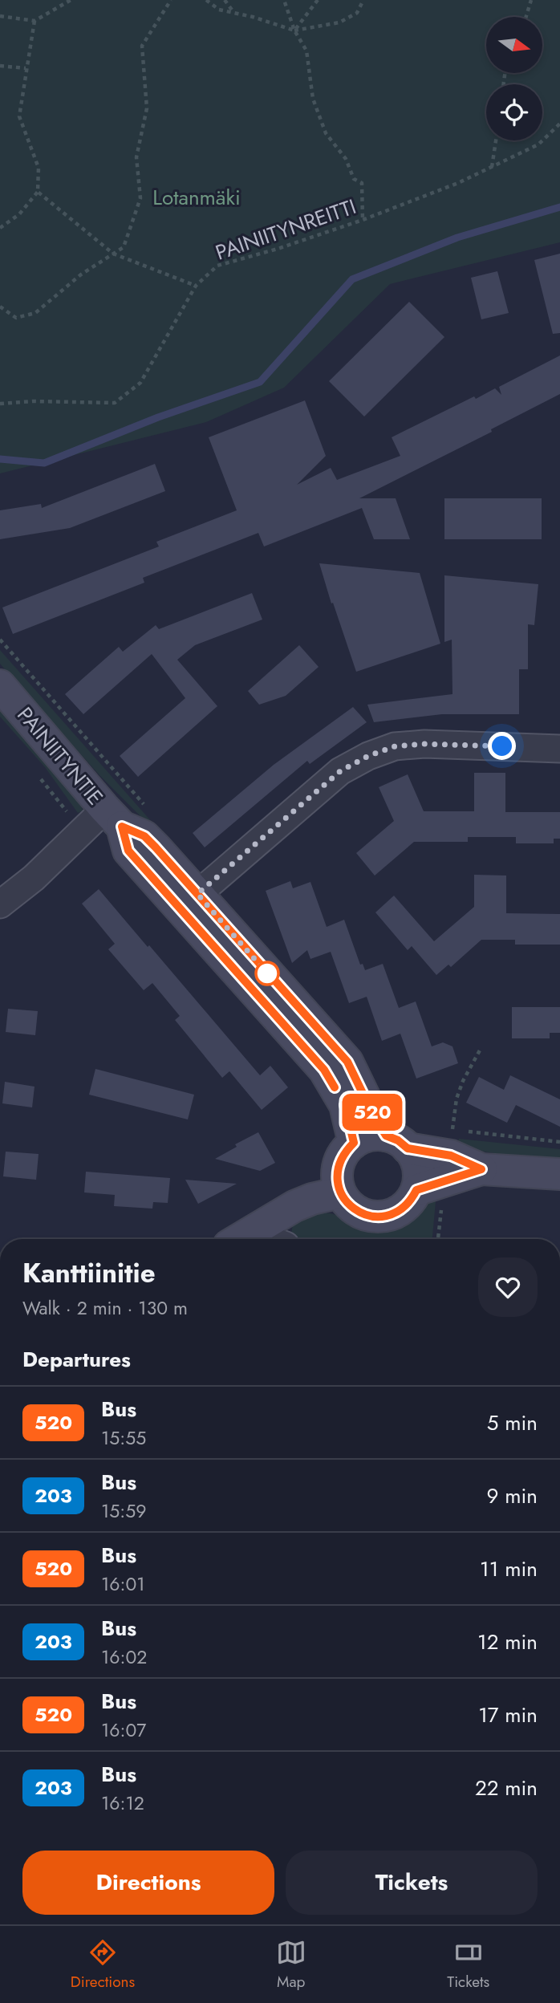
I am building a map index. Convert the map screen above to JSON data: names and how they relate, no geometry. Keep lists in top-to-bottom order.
{
  "streets": {
    "street": ["PAINIITYNTIE"],
    "path": ["PAINIITYNREITTI"]
  },
  "parks": ["Lotanmäki"],
  "lines": ["bus line 520"],
  "north": "right",
  "page": {
    "on_map": "520",
    "heading": [
      ["Kanttiinitie", "Walk · 2 min · 130 m"],
      "Departures"
    ],
    "list": [
      {
        "mark": "520",
        "name": "Bus",
        "note": "15:55",
        "value": "5 min"
      },
      {
        "mark": "203",
        "name": "Bus",
        "note": "15:59",
        "value": "9 min"
      },
      {
        "mark": "520",
        "name": "Bus",
        "note": "16:01",
        "value": "11 min"
      },
      {
        "mark": "203",
        "name": "Bus",
        "note": "16:02",
        "value": "12 min"
      },
      {
        "mark": "520",
        "name": "Bus",
        "note": "16:07",
        "value": "17 min"
      },
      {
        "mark": "203",
        "name": "Bus",
        "note": "16:12",
        "value": "22 min"
      }
    ],
    "buttons": ["Directions", "Tickets"],
    "tabs": ["Directions", "Map", "Tickets"]
  }
}
